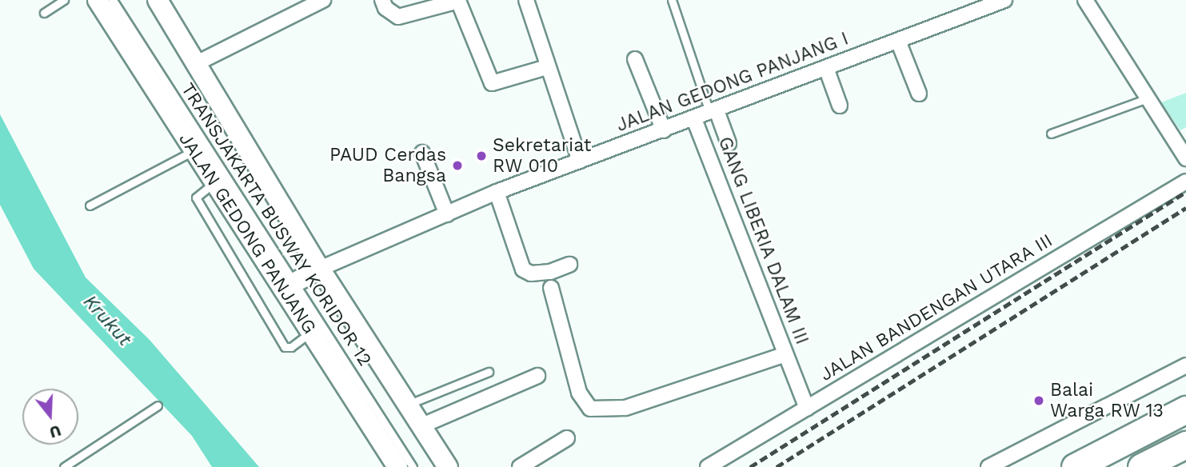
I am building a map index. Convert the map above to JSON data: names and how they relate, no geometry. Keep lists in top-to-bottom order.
{
  "streets": {
    "main road": ["JALAN GEDONG PANJANG"],
    "street": ["JALAN GEDONG PANJANG I", "GANG LIBERIA DALAM III", "JALAN BANDENGAN UTARA III"],
    "lane": ["TRANSJAKARTA BUSWAY KORIDOR 12"]
  },
  "crossings": [
    ["JALAN GEDONG PANJANG I", "GANG LIBERIA DALAM III"],
    ["TRANSJAKARTA BUSWAY KORIDOR 12", "JALAN GEDONG PANJANG"],
    ["GANG LIBERIA DALAM III", "JALAN BANDENGAN UTARA III"]
  ],
  "water": ["Krukut"],
  "places": ["Sekretariat RW 010", "PAUD Cerdas Bangsa", "Balai Warga RW 13"],
  "north": "bottom"
}
